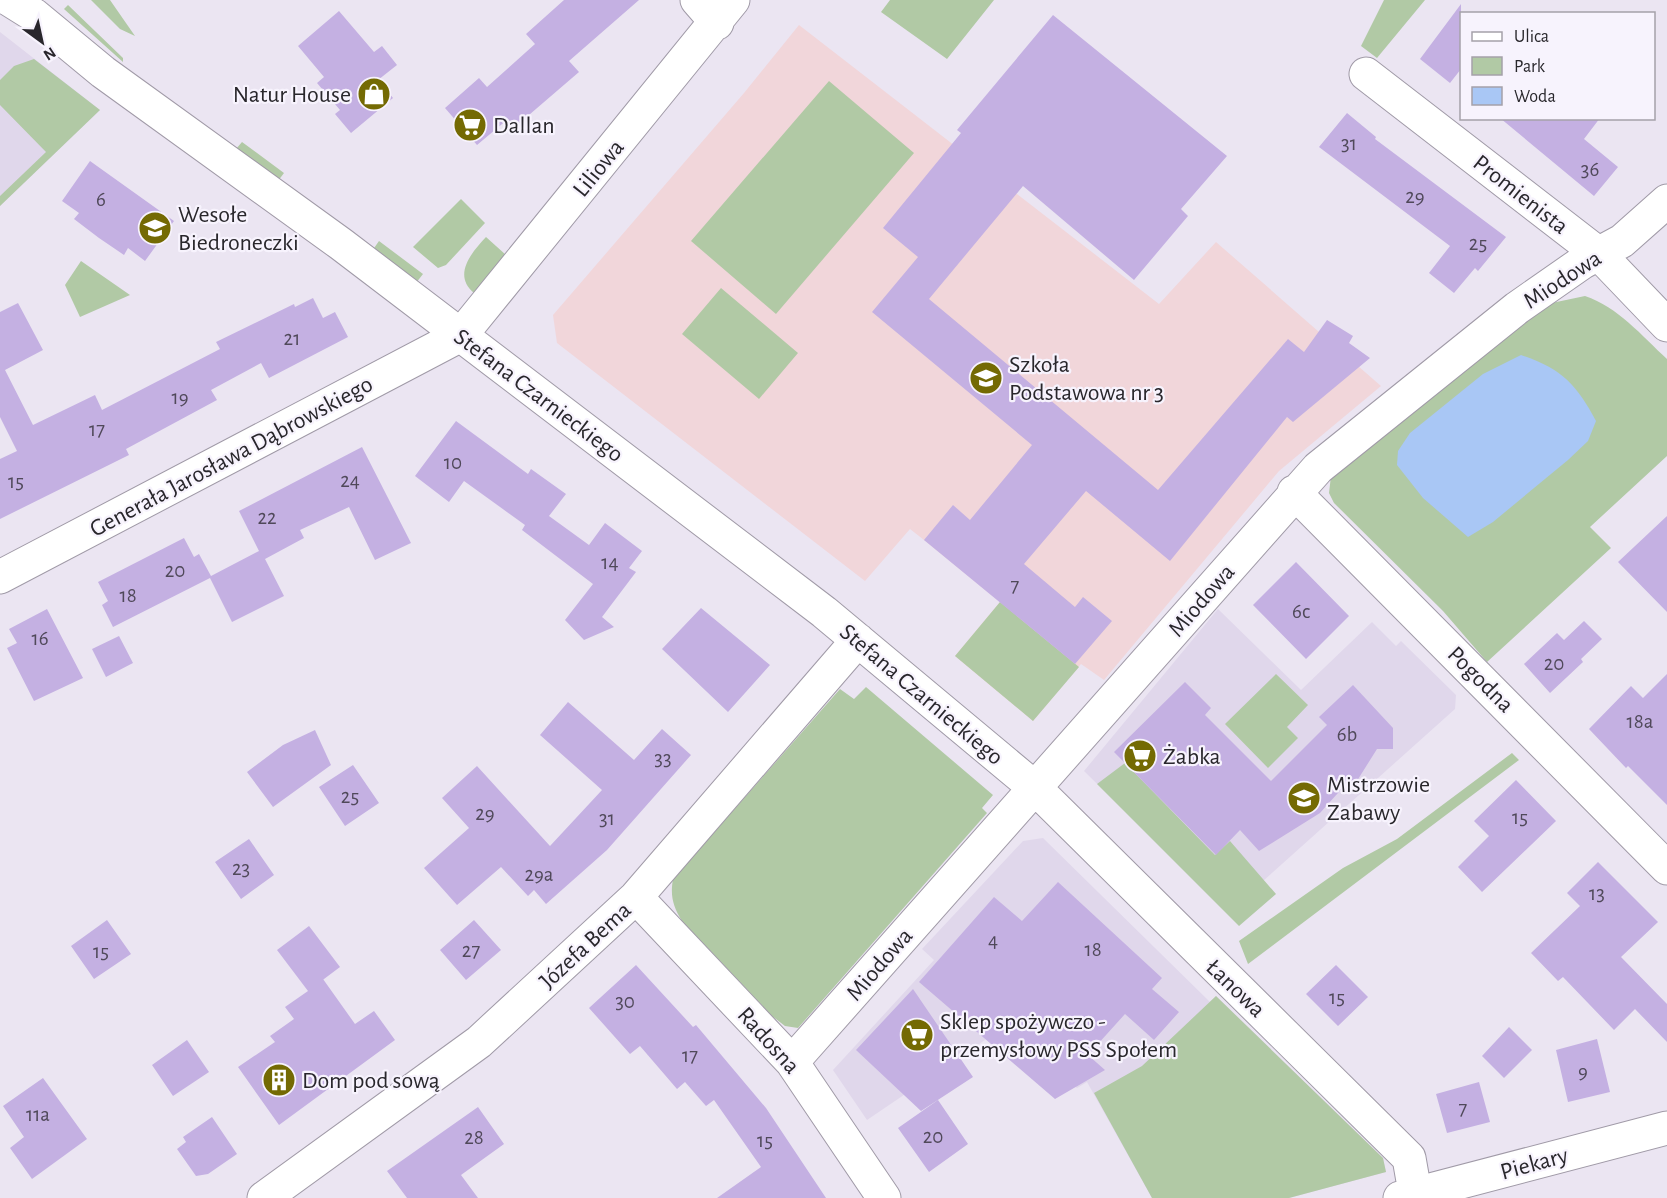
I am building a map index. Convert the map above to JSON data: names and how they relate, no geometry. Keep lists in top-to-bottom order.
{
  "streets": {
    "street": [
      "Liliowa",
      "Promienista",
      "Miodowa",
      "Stefana Czarnieckiego",
      "Generała Jarosława Dąbrowskiego",
      "Pogodna",
      "Józefa Bema",
      "Łanowa",
      "Radosna",
      "Piekary"
    ]
  },
  "crossings": [
    ["Liliowa", "Stefana Czarnieckiego"],
    ["Liliowa", "Generała Jarosława Dąbrowskiego"],
    ["Promienista", "Miodowa"],
    ["Miodowa", "Stefana Czarnieckiego"],
    ["Miodowa", "Pogodna"],
    ["Miodowa", "Łanowa"],
    ["Miodowa", "Radosna"],
    ["Stefana Czarnieckiego", "Generała Jarosława Dąbrowskiego"],
    ["Stefana Czarnieckiego", "Józefa Bema"],
    ["Stefana Czarnieckiego", "Łanowa"],
    ["Józefa Bema", "Radosna"],
    ["Łanowa", "Piekary"]
  ],
  "places": {
    "shop": ["Natur House"],
    "supermarket": ["Dallan", "Żabka", "Sklep spożywczo - przemysłowy PSS Społem"],
    "school or university": ["Wesołe Biedroneczki", "Szkoła Podstawowa nr 3", "Mistrzowie Zabawy"],
    "building": ["Dom pod sową"]
  },
  "house_numbers": [
    "31",
    "36",
    "29",
    "6",
    "25",
    "21",
    "19",
    "17",
    "10",
    "24",
    "15",
    "22",
    "14",
    "20",
    "7",
    "18",
    "6c",
    "16",
    "20",
    "18a",
    "6b",
    "33",
    "25",
    "29",
    "15",
    "31",
    "23",
    "29a",
    "13",
    "4",
    "18",
    "27",
    "15",
    "15",
    "30",
    "17",
    "9",
    "7",
    "11a",
    "20",
    "28",
    "15"
  ],
  "legend": ["Ulica", "Park", "Woda"],
  "north": "bottom right"
}
